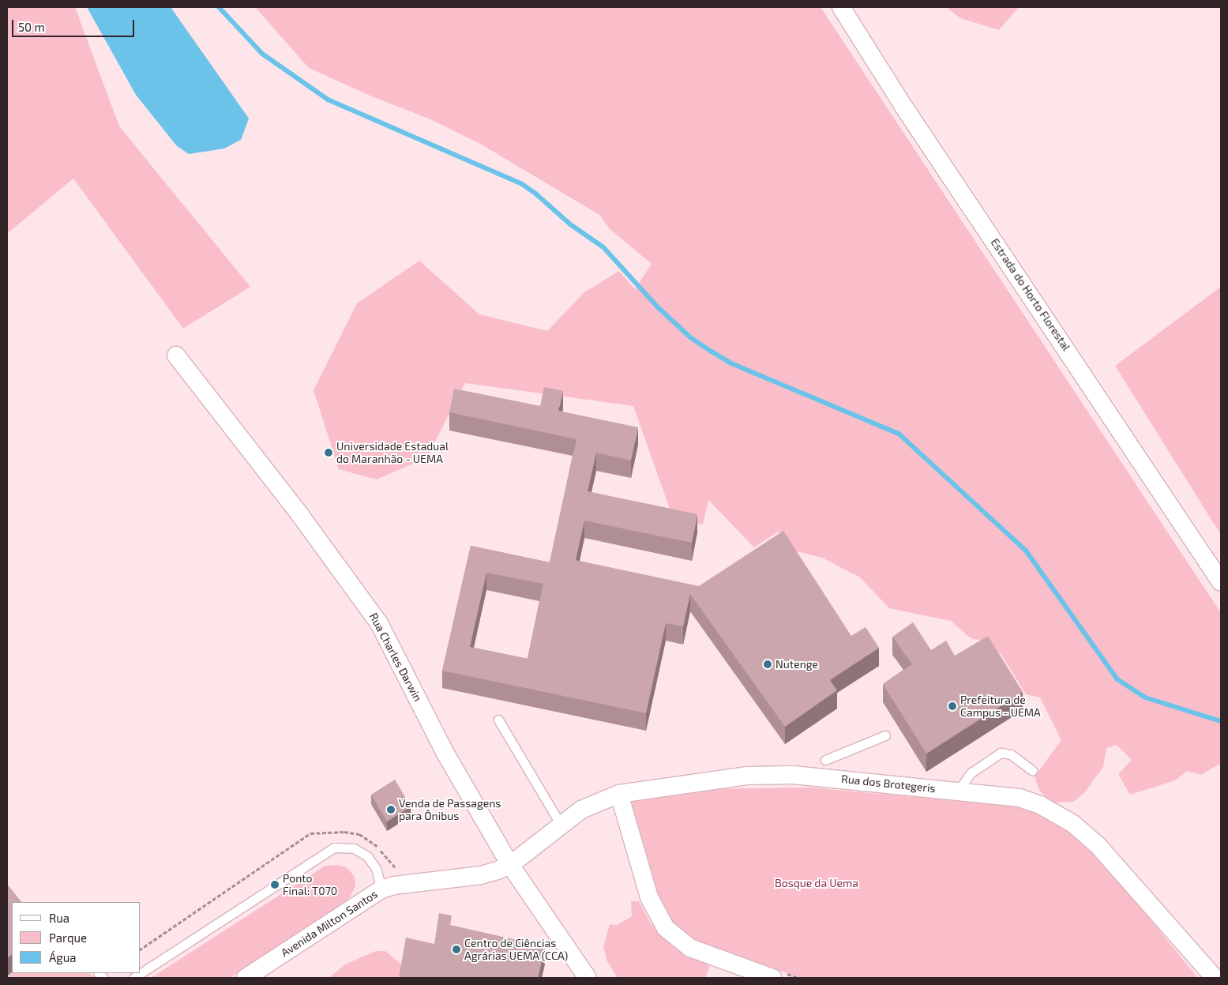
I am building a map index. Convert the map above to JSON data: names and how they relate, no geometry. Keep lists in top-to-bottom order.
{
  "streets": {
    "street": [
      "Estrada do Horto Florestal",
      "Rua Charles Darwin",
      "Rua dos Brotegeris",
      "Avenida Milton Santos"
    ]
  },
  "crossings": [
    ["Rua Charles Darwin", "Rua dos Brotegeris"],
    ["Rua Charles Darwin", "Avenida Milton Santos"],
    ["Rua dos Brotegeris", "Avenida Milton Santos"]
  ],
  "parks": ["Bosque da Uema"],
  "places": [
    "Universidade Estadual do Maranhão - UEMA",
    "Nutenge",
    "Prefeitura de Campus - UEMA",
    "Venda de Passagens para Ônibus",
    "Ponto Final: T070",
    "Centro de Ciências Agrárias UEMA (CCA)"
  ],
  "legend": ["Rua", "Parque", "Água"],
  "scale_bar": "50 m"
}
